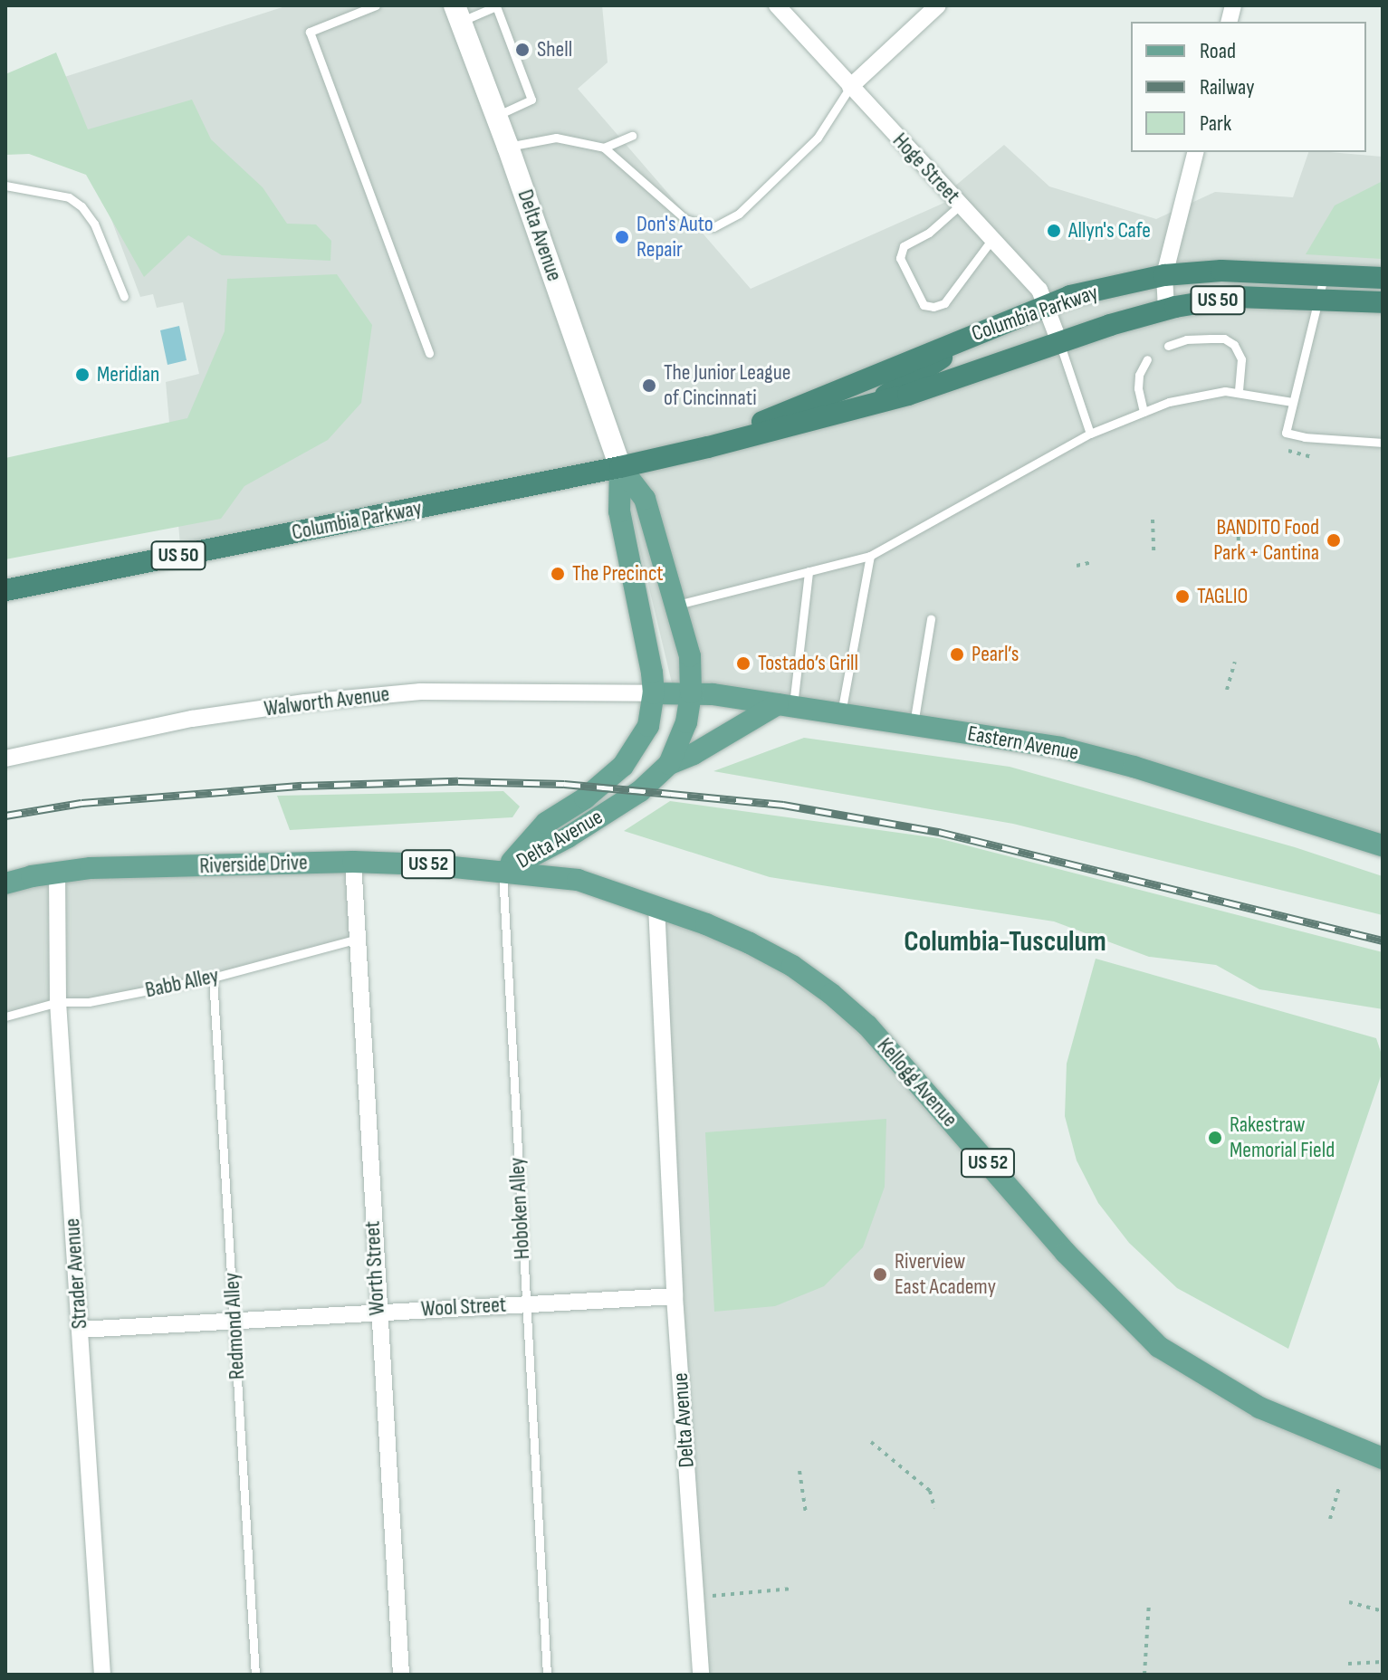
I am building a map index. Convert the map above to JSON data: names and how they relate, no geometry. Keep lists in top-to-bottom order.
{
  "streets": {
    "highway": ["US 50", "Columbia Parkway"],
    "main road": [
      "Delta Avenue",
      "Eastern Avenue",
      "Riverside Drive",
      "US 52",
      "Kellogg Avenue"
    ],
    "street": [
      "Hoge Street",
      "Walworth Avenue",
      "Worth Street",
      "Strader Avenue",
      "Wool Street"
    ],
    "lane": ["Babb Alley", "Hoboken Alley", "Redmond Alley"]
  },
  "crossings": [
    ["Hoge Street", "Columbia Parkway"],
    ["Delta Avenue", "Columbia Parkway"],
    ["Delta Avenue", "Walworth Avenue"],
    ["Delta Avenue", "Eastern Avenue"],
    ["Delta Avenue", "Riverside Drive"],
    ["Delta Avenue", "Kellogg Avenue"],
    ["Delta Avenue", "Hoboken Alley"],
    ["Delta Avenue", "Wool Street"],
    ["Walworth Avenue", "Eastern Avenue"],
    ["Riverside Drive", "Kellogg Avenue"],
    ["Riverside Drive", "Hoboken Alley"],
    ["Riverside Drive", "Worth Street"],
    ["Riverside Drive", "Strader Avenue"],
    ["Babb Alley", "Worth Street"],
    ["Babb Alley", "Strader Avenue"],
    ["Babb Alley", "Redmond Alley"],
    ["Kellogg Avenue", "Hoboken Alley"],
    ["Hoboken Alley", "Wool Street"],
    ["Worth Street", "Wool Street"],
    ["Strader Avenue", "Wool Street"],
    ["Wool Street", "Redmond Alley"]
  ],
  "districts": ["Columbia-Tusculum"],
  "places": [
    "Shell",
    "Allyn's Cafe",
    "Don's Auto Repair",
    "Meridian",
    "The Junior League of Cincinnati",
    "BANDITO Food Park + Cantina",
    "The Precinct",
    "TAGLIO",
    "Pearl’s",
    "Tostado’s Grill",
    "Rakestraw Memorial Field",
    "Riverview East Academy"
  ],
  "legend": ["Road", "Railway", "Park"]
}
